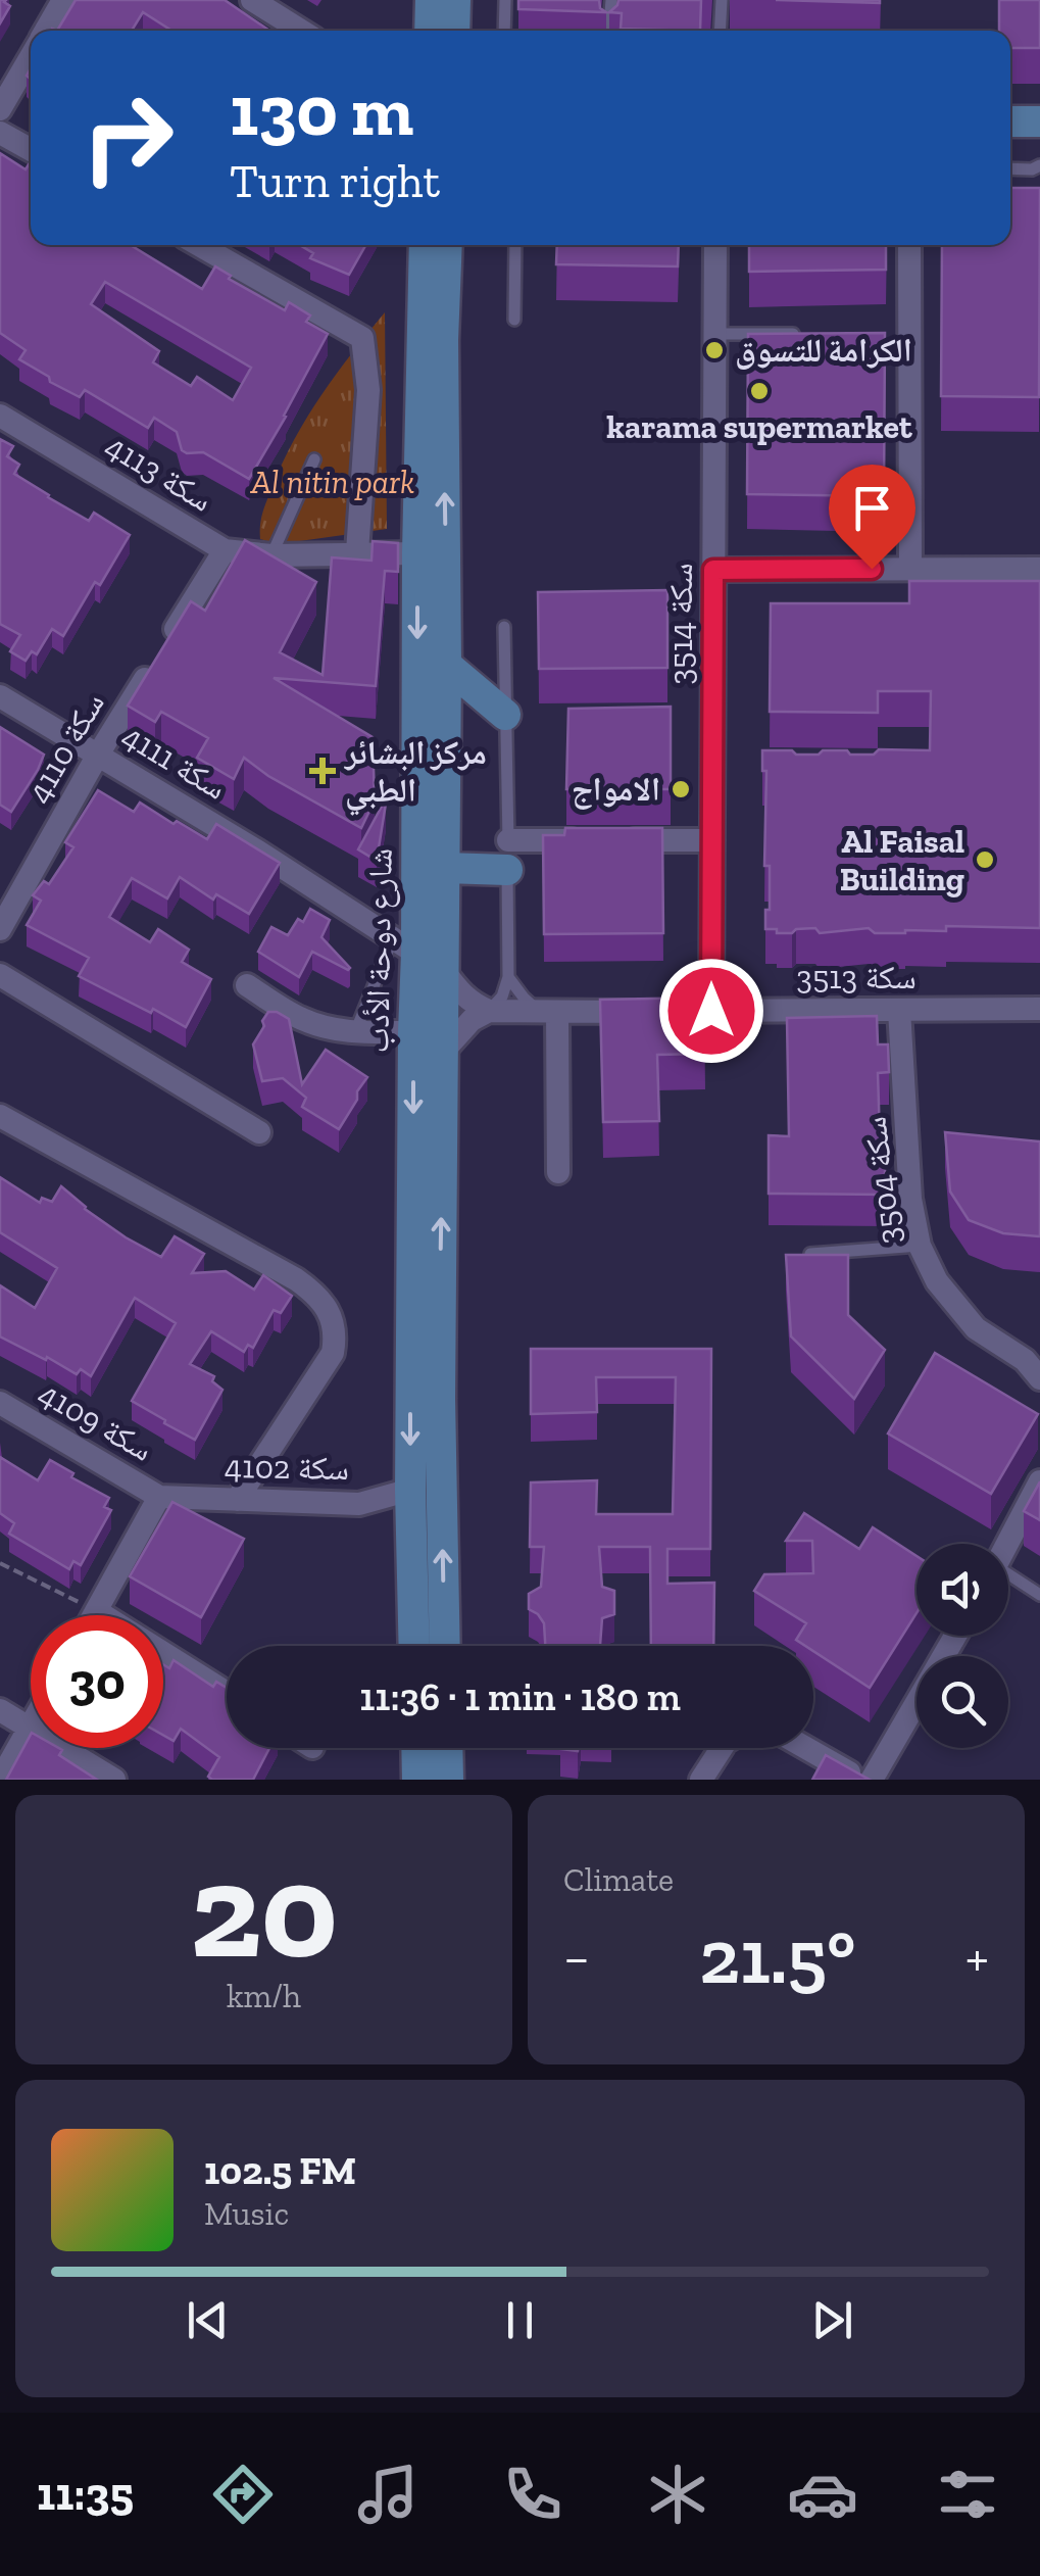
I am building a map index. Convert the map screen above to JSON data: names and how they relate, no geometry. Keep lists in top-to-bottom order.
{
  "streets": {
    "main road": ["شارع دوحة الأدب"],
    "street": [
      "سكة 4113",
      "سكة 3514",
      "سكة 4110",
      "سكة 4111",
      "سكة 3513",
      "سكة 3504",
      "سكة 4109",
      "سكة 4102"
    ]
  },
  "crossings": [
    ["سكة 4113", "سكة 4110"],
    ["سكة 4113", "شارع دوحة الأدب"],
    ["سكة 3514", "سكة 3513"],
    ["سكة 4110", "سكة 4111"],
    ["سكة 4111", "شارع دوحة الأدب"],
    ["شارع دوحة الأدب", "سكة 4102"],
    ["سكة 3513", "سكة 3504"],
    ["سكة 4109", "سكة 4102"]
  ],
  "parks": ["Al nitin park"],
  "places": {
    "other": [
      "الكرامة للتسوق",
      "karama supermarket",
      "الامواج",
      "Al Faisal Building"
    ],
    "health": ["مركز البشائر الطبي"]
  },
  "page": {
    "turn": ["130 m", "Turn right"],
    "limit": "30",
    "trip": "11:36 · 1 min · 180 m",
    "tile": [
      ["20", "km/h"],
      "Climate"
    ],
    "heat": ["−", "21.5°", "+"],
    "song": ["102.5 FM", "Music"],
    "tabs": "11:35"
  }
}
